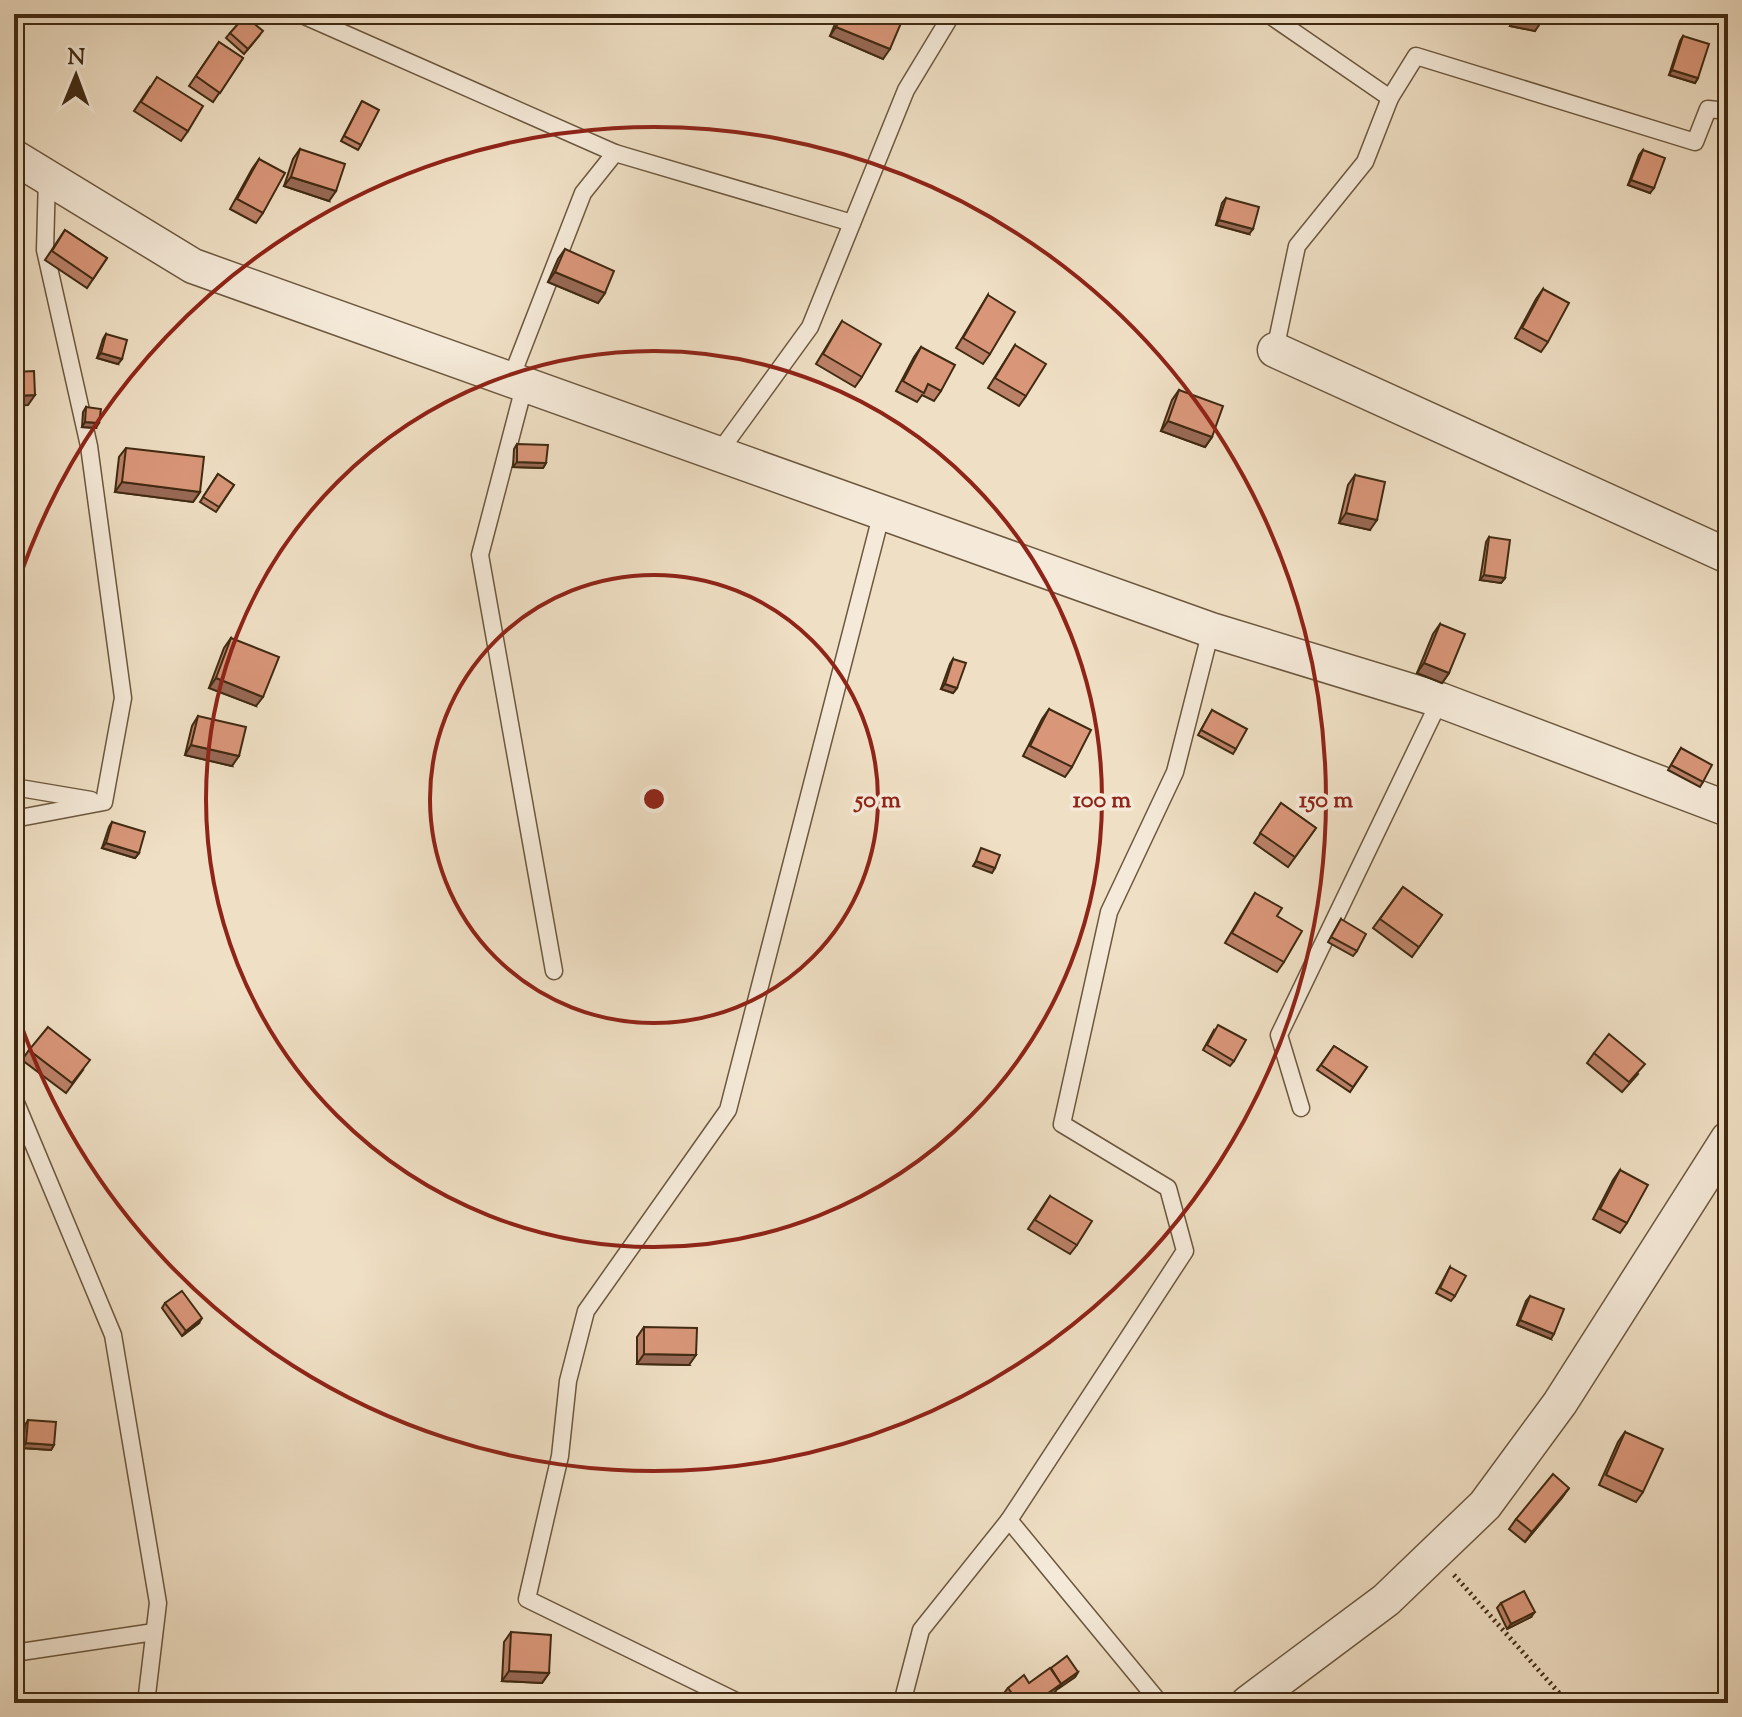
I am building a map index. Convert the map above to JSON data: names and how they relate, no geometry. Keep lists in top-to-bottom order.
{
  "north": "top",
  "rings": ["50 m", "100 m", "150 m"]
}
